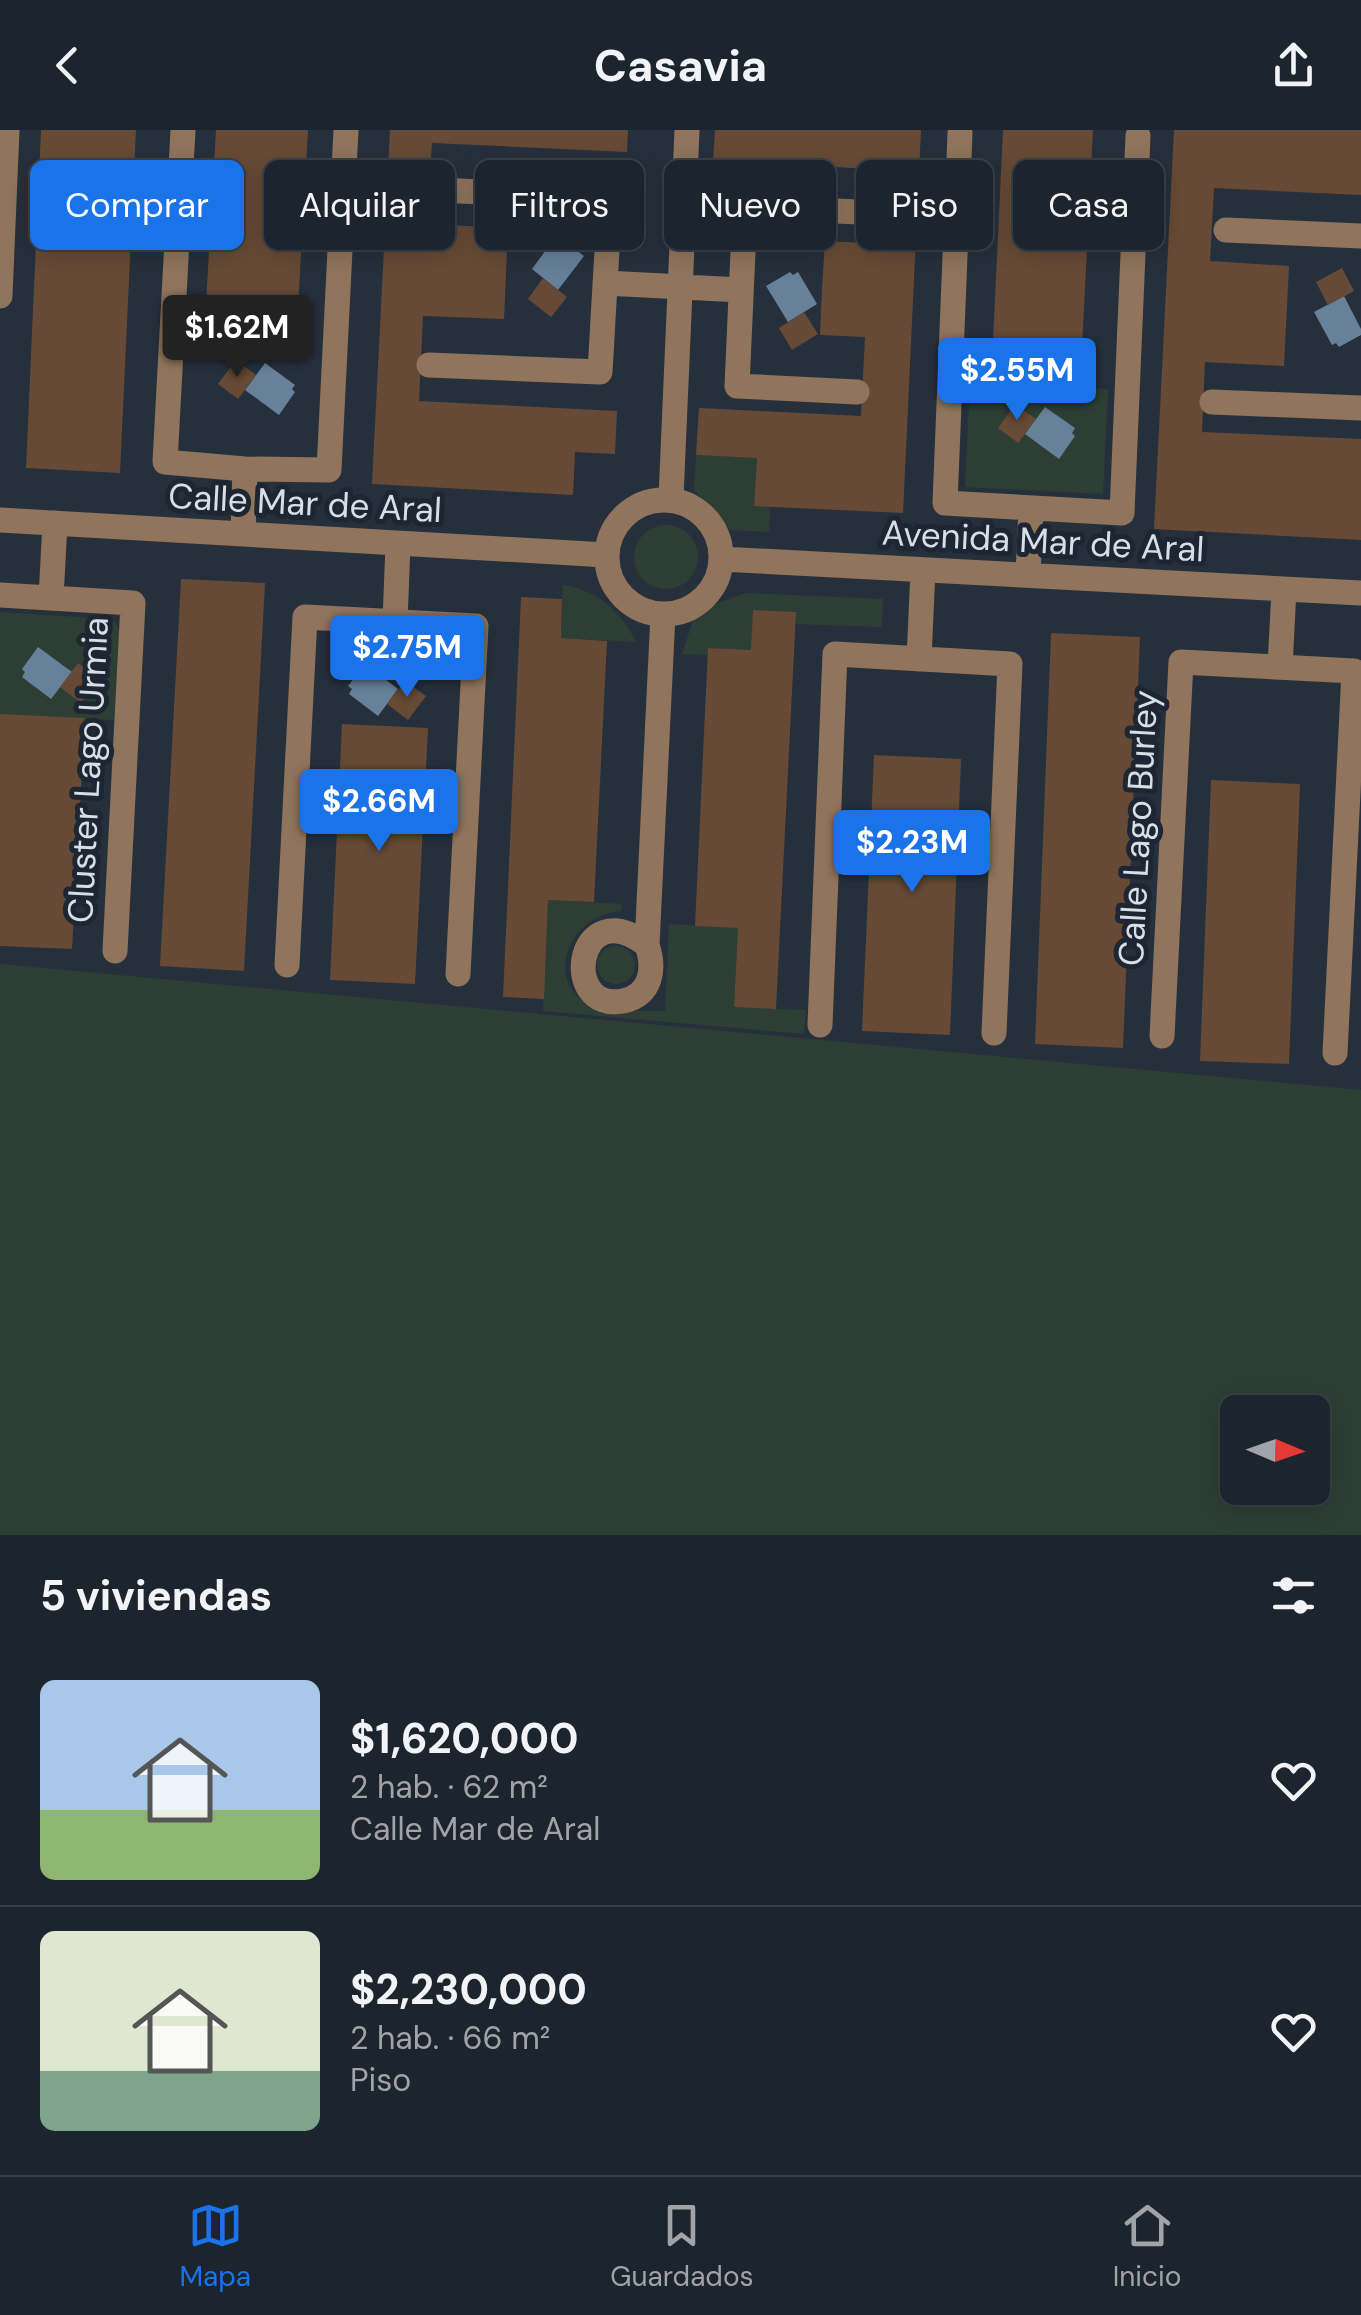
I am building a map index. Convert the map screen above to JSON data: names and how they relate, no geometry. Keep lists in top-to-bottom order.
{
  "streets": {
    "street": [
      "Calle Mar de Aral",
      "Avenida Mar de Aral",
      "Cluster Lago Urmia",
      "Calle Lago Burley"
    ]
  },
  "crossings": [
    ["Calle Mar de Aral", "Avenida Mar de Aral"]
  ],
  "north": "right",
  "page": {
    "header": "Casavia",
    "chip": [
      "Comprar",
      "Alquilar",
      "Filtros",
      "Nuevo",
      "Piso",
      "Casa"
    ],
    "price": [
      "$1.62M",
      "$2.55M",
      "$2.75M",
      "$2.66M",
      "$2.23M"
    ],
    "heading": "5 viviendas",
    "list": [
      {
        "name": "$1,620,000",
        "note": "2 hab. · 62 m² · Calle Mar de Aral"
      },
      {
        "name": "$2,230,000",
        "note": "2 hab. · 66 m² · Piso"
      }
    ],
    "tabs": ["Mapa", "Guardados", "Inicio"]
  }
}
